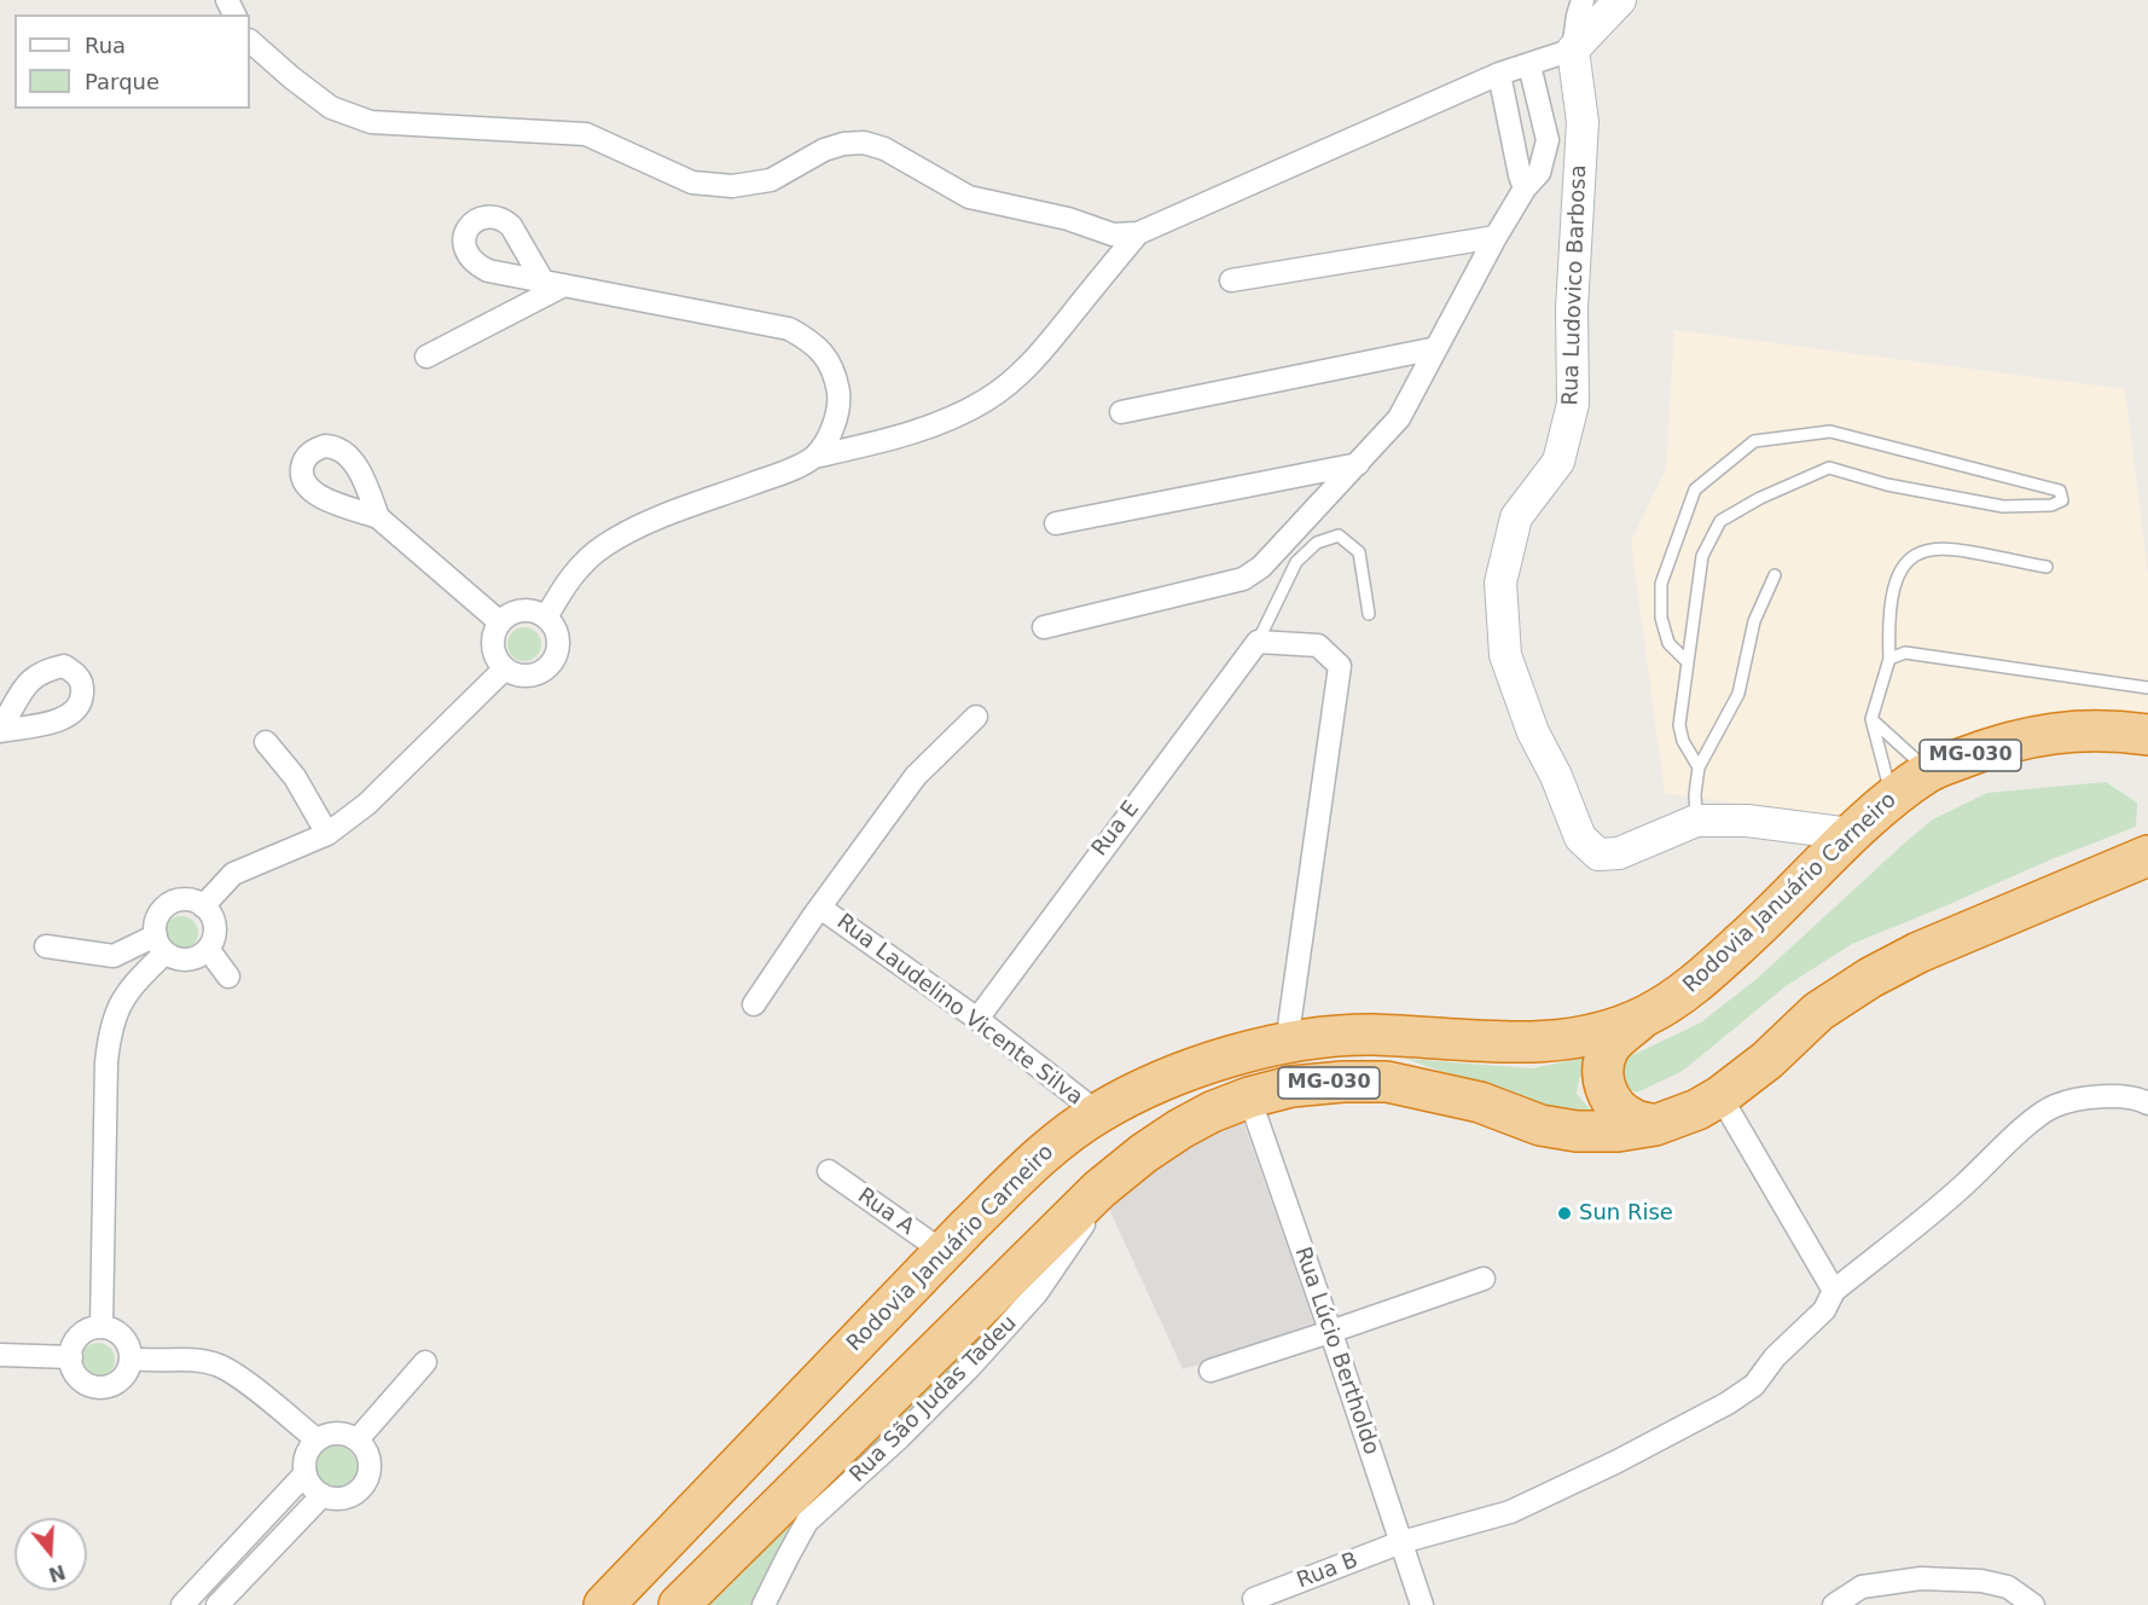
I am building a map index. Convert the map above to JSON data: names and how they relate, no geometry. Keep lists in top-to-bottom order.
{
  "streets": {
    "highway": ["MG-030", "Rodovia Januário Carneiro"],
    "street": [
      "Rua Ludovico Barbosa",
      "Rua E",
      "Rua Laudelino Vicente Silva",
      "Rua A",
      "Rua Lúcio Bertholdo",
      "Rua São Judas Tadeu",
      "Rua B"
    ]
  },
  "crossings": [
    ["Rua Ludovico Barbosa", "Rodovia Januário Carneiro"],
    ["MG-030", "Rua Lúcio Bertholdo"],
    ["MG-030", "Rua São Judas Tadeu"],
    ["Rua E", "Rua Laudelino Vicente Silva"],
    ["Rodovia Januário Carneiro", "Rua Laudelino Vicente Silva"],
    ["Rodovia Januário Carneiro", "Rua A"],
    ["Rua Lúcio Bertholdo", "Rua B"]
  ],
  "places": ["Sun Rise"],
  "legend": ["Rua", "Parque"],
  "north": "bottom"
}
